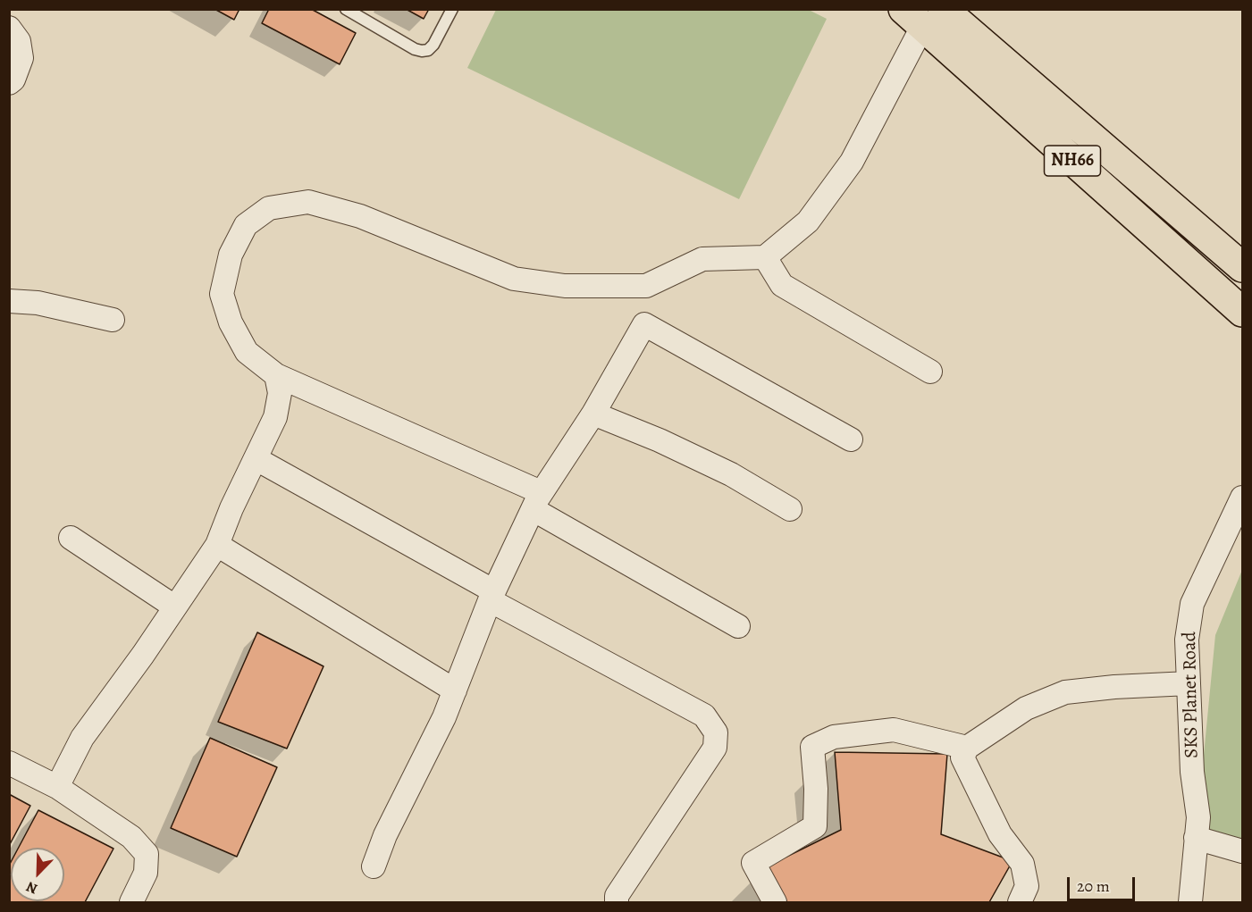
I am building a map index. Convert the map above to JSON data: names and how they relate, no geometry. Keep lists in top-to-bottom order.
{
  "streets": {
    "highway": ["NH66"],
    "street": ["SKS Planet Road"]
  },
  "scale_bar": "20 m",
  "north": "bottom left"
}
